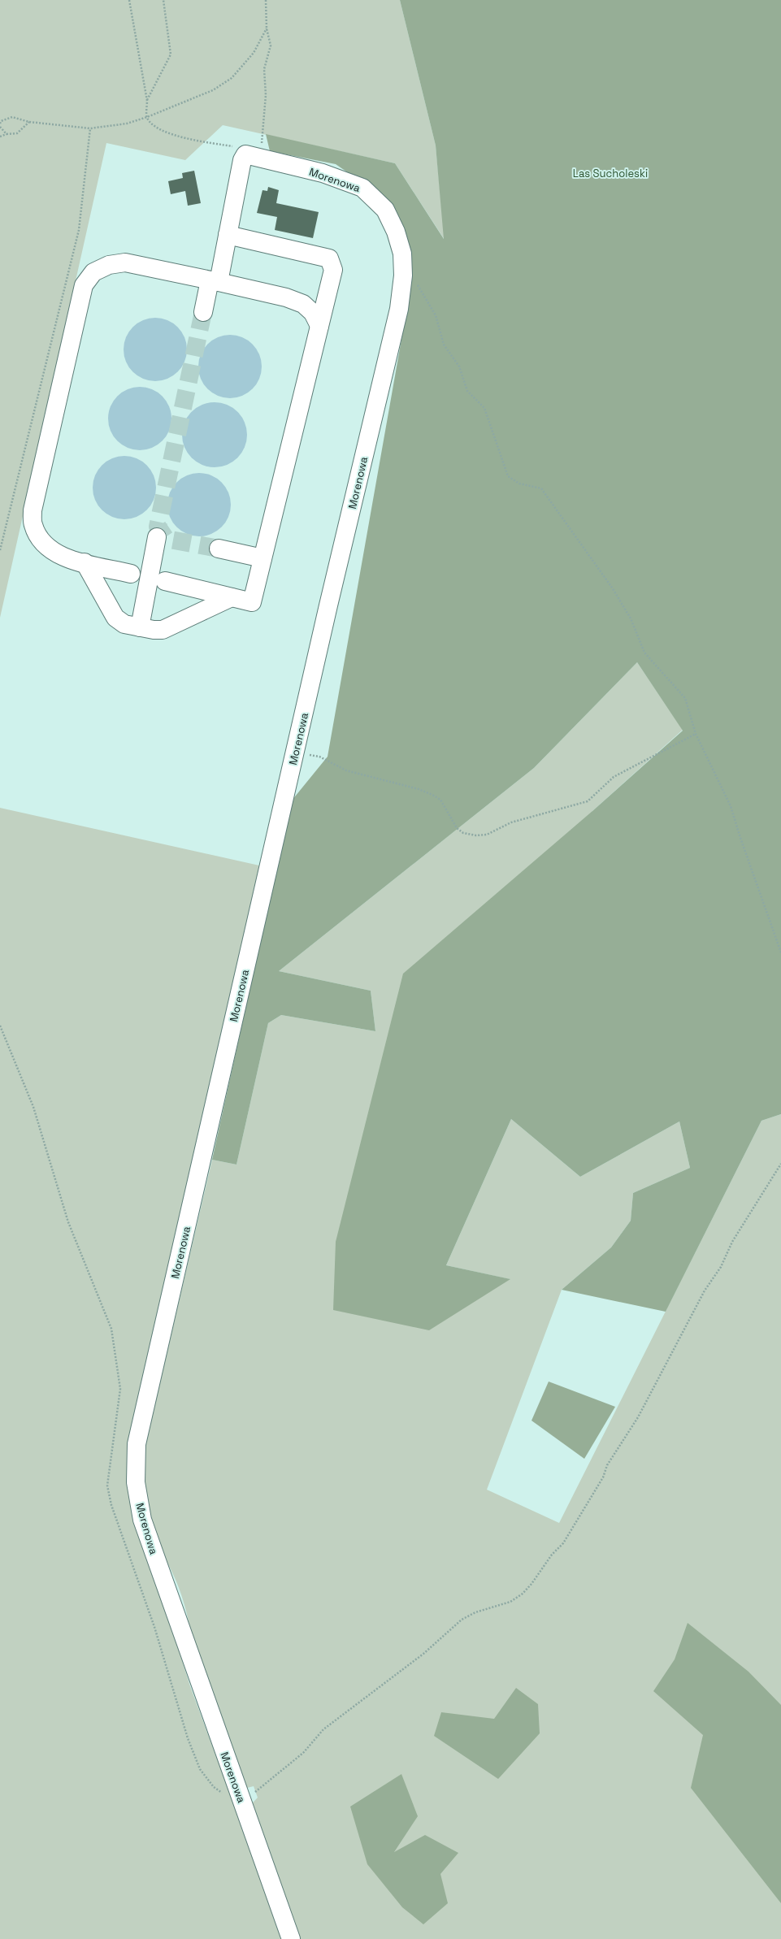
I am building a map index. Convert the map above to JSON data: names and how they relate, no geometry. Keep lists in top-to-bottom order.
{
  "streets": {
    "lane": ["Morenowa"]
  },
  "parks": ["Las Sucholeski"]
}
